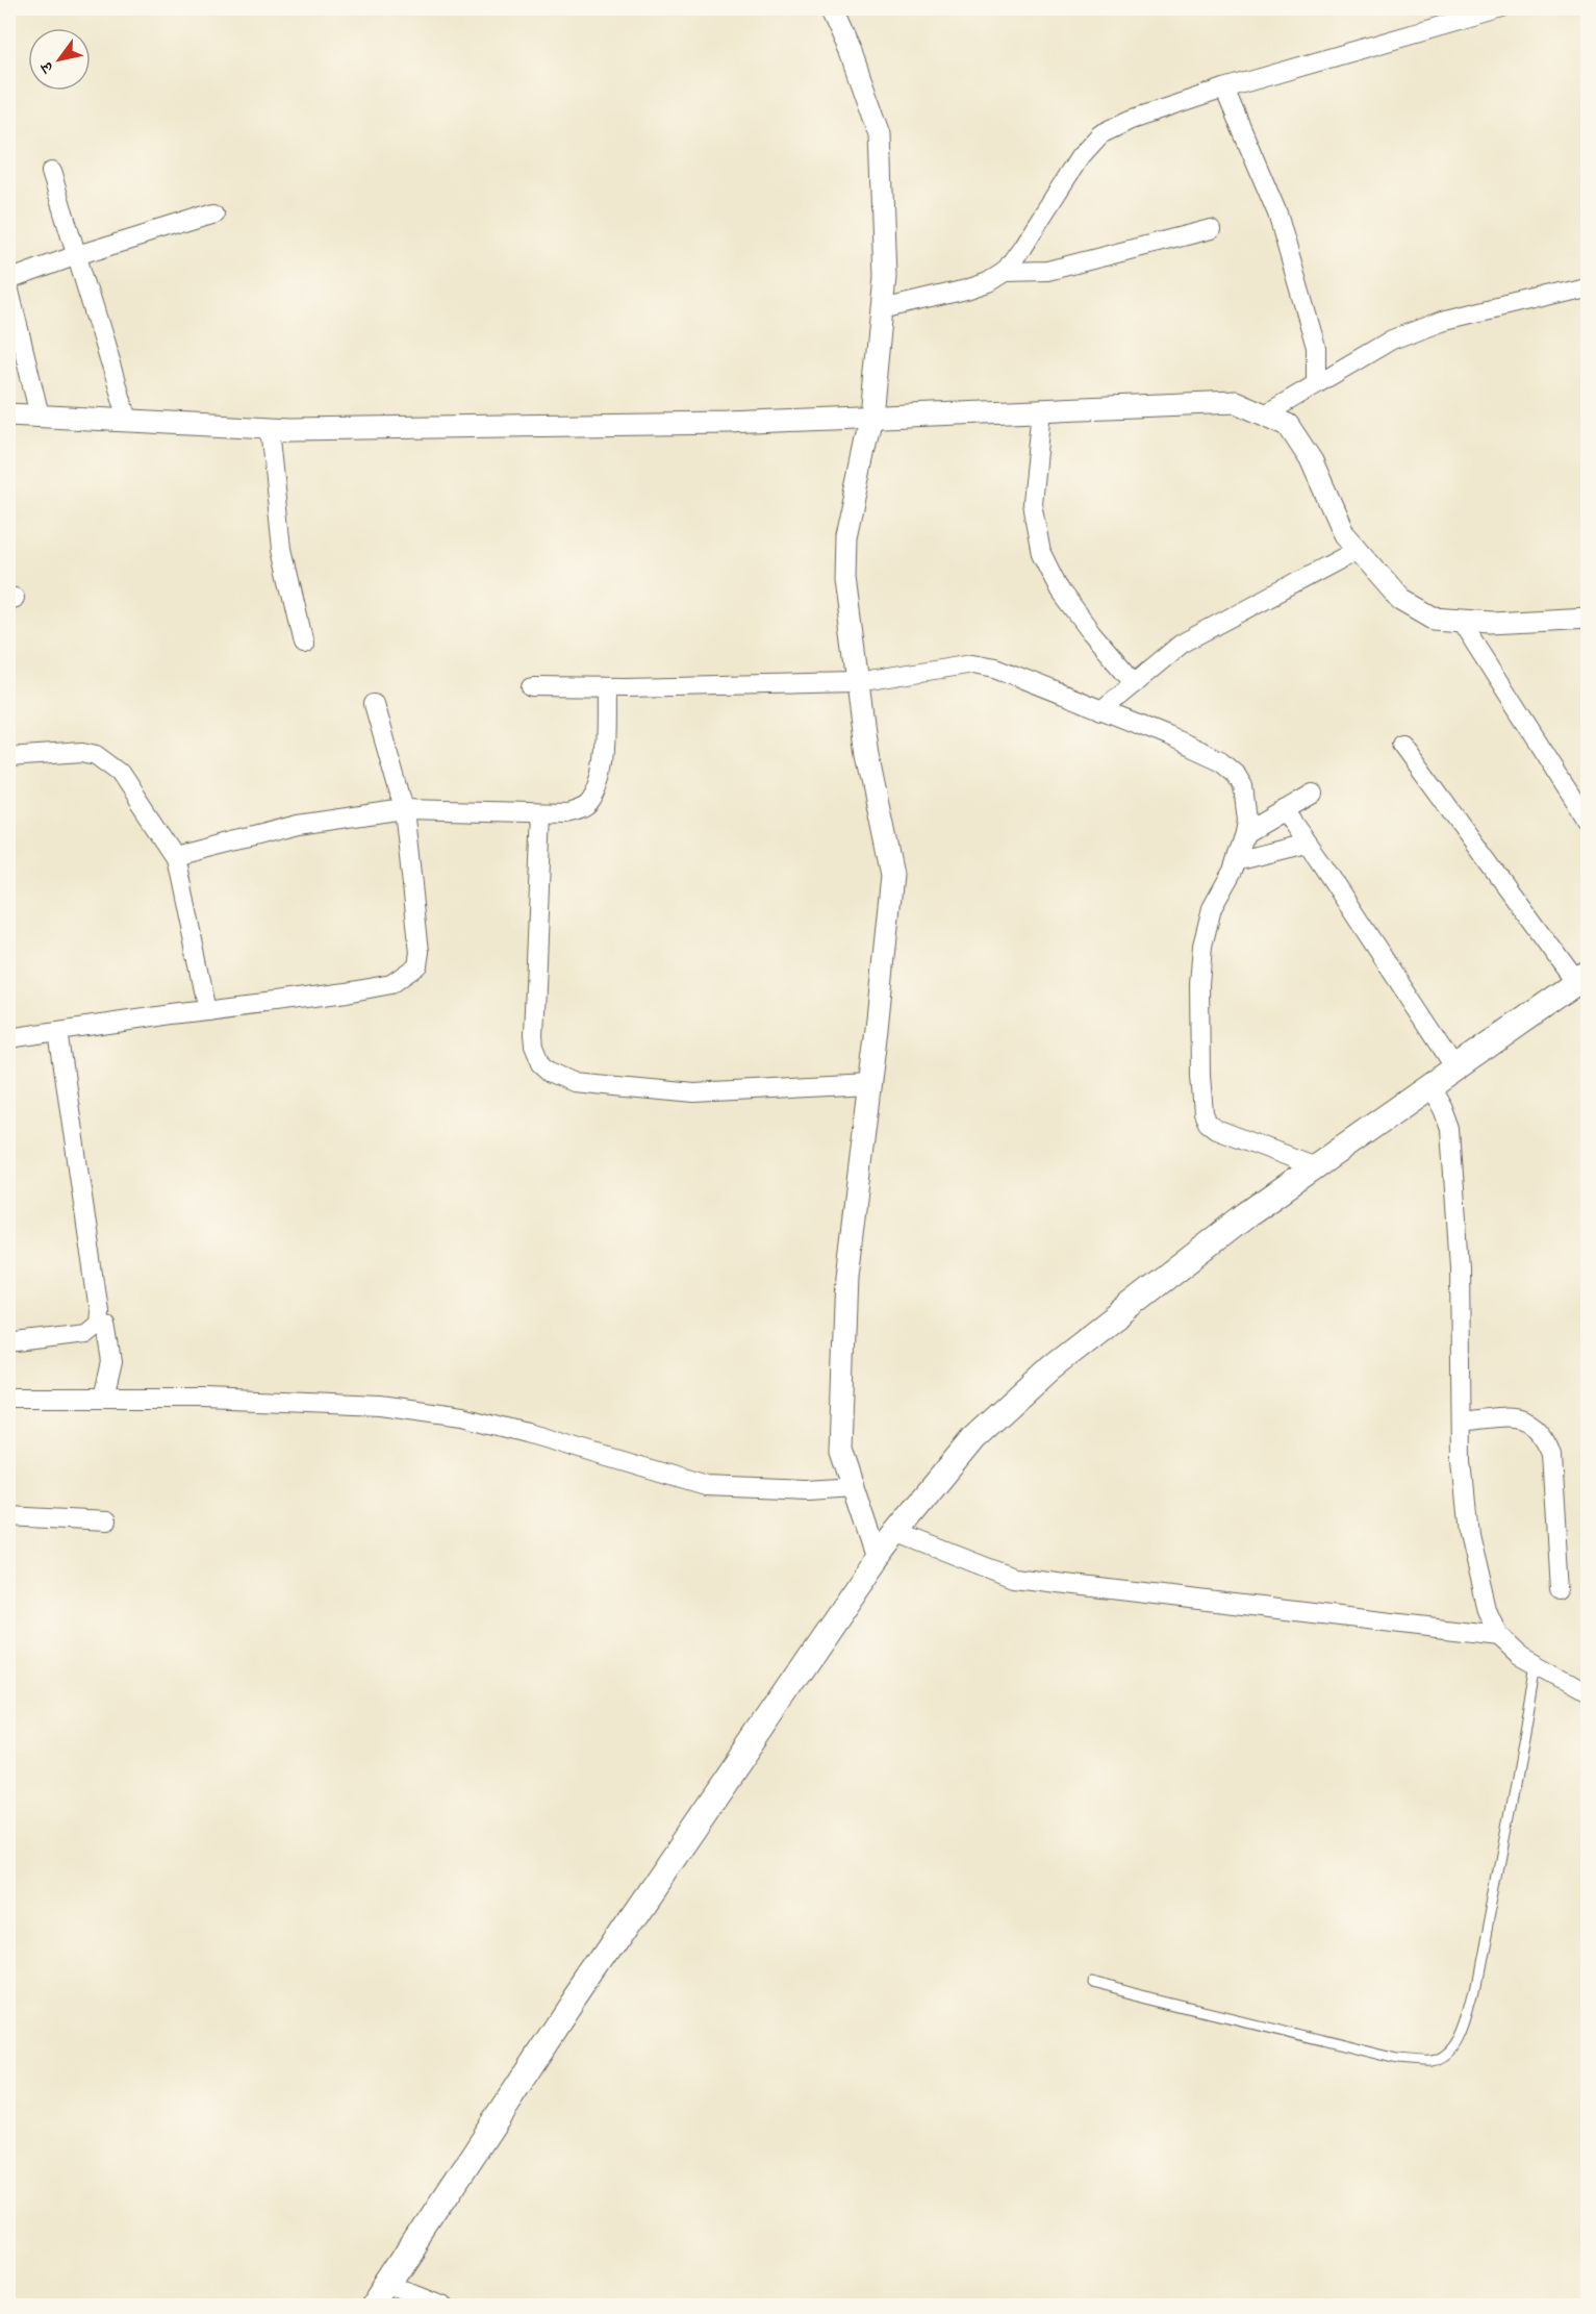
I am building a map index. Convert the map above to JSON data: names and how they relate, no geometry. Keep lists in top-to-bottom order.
{
  "north": "bottom left"
}
